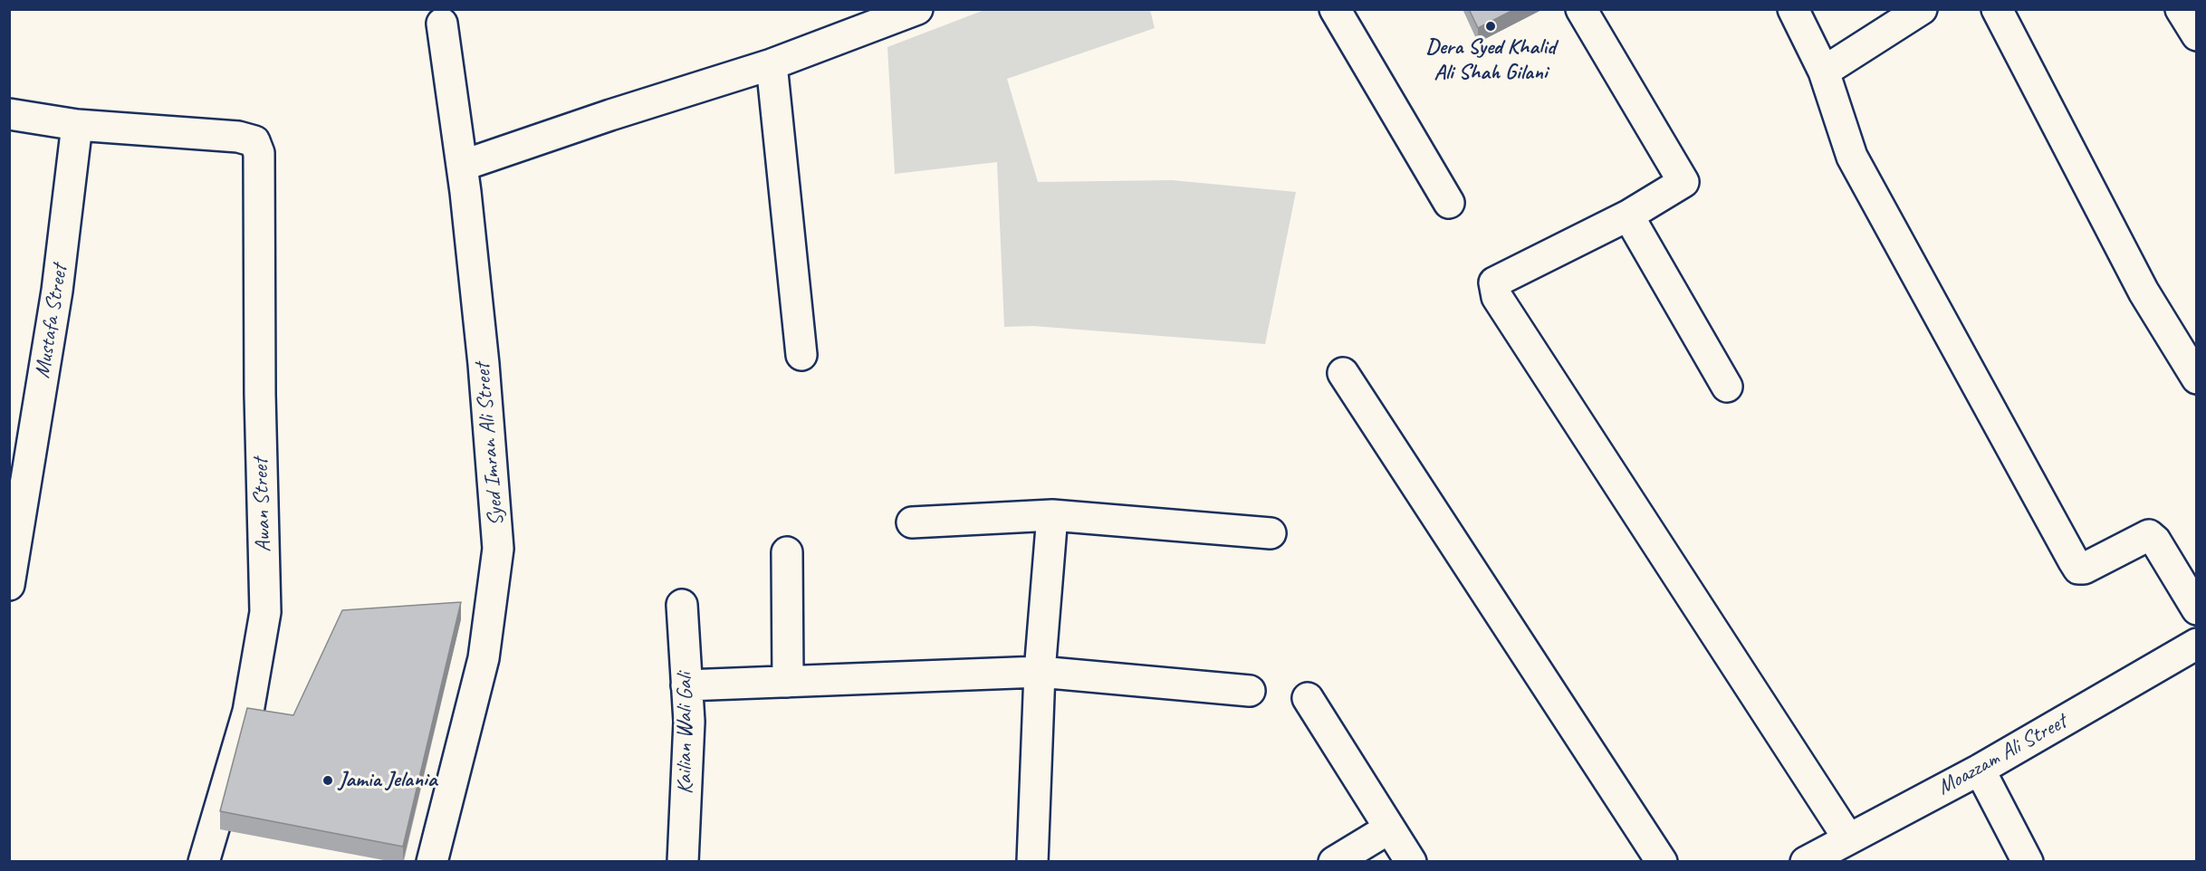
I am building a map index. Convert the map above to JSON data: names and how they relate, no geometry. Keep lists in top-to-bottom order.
{
  "streets": {
    "street": [
      "Mustafa Street",
      "Syed Imran Ali Street",
      "Awan Street",
      "Kailian Wali Gali",
      "Moazzam Ali Street"
    ]
  },
  "crossings": [
    ["Mustafa Street", "Awan Street"]
  ],
  "places": ["Dera Syed Khalid Ali Shah Gilani", "Jamia Jelania"]
}
